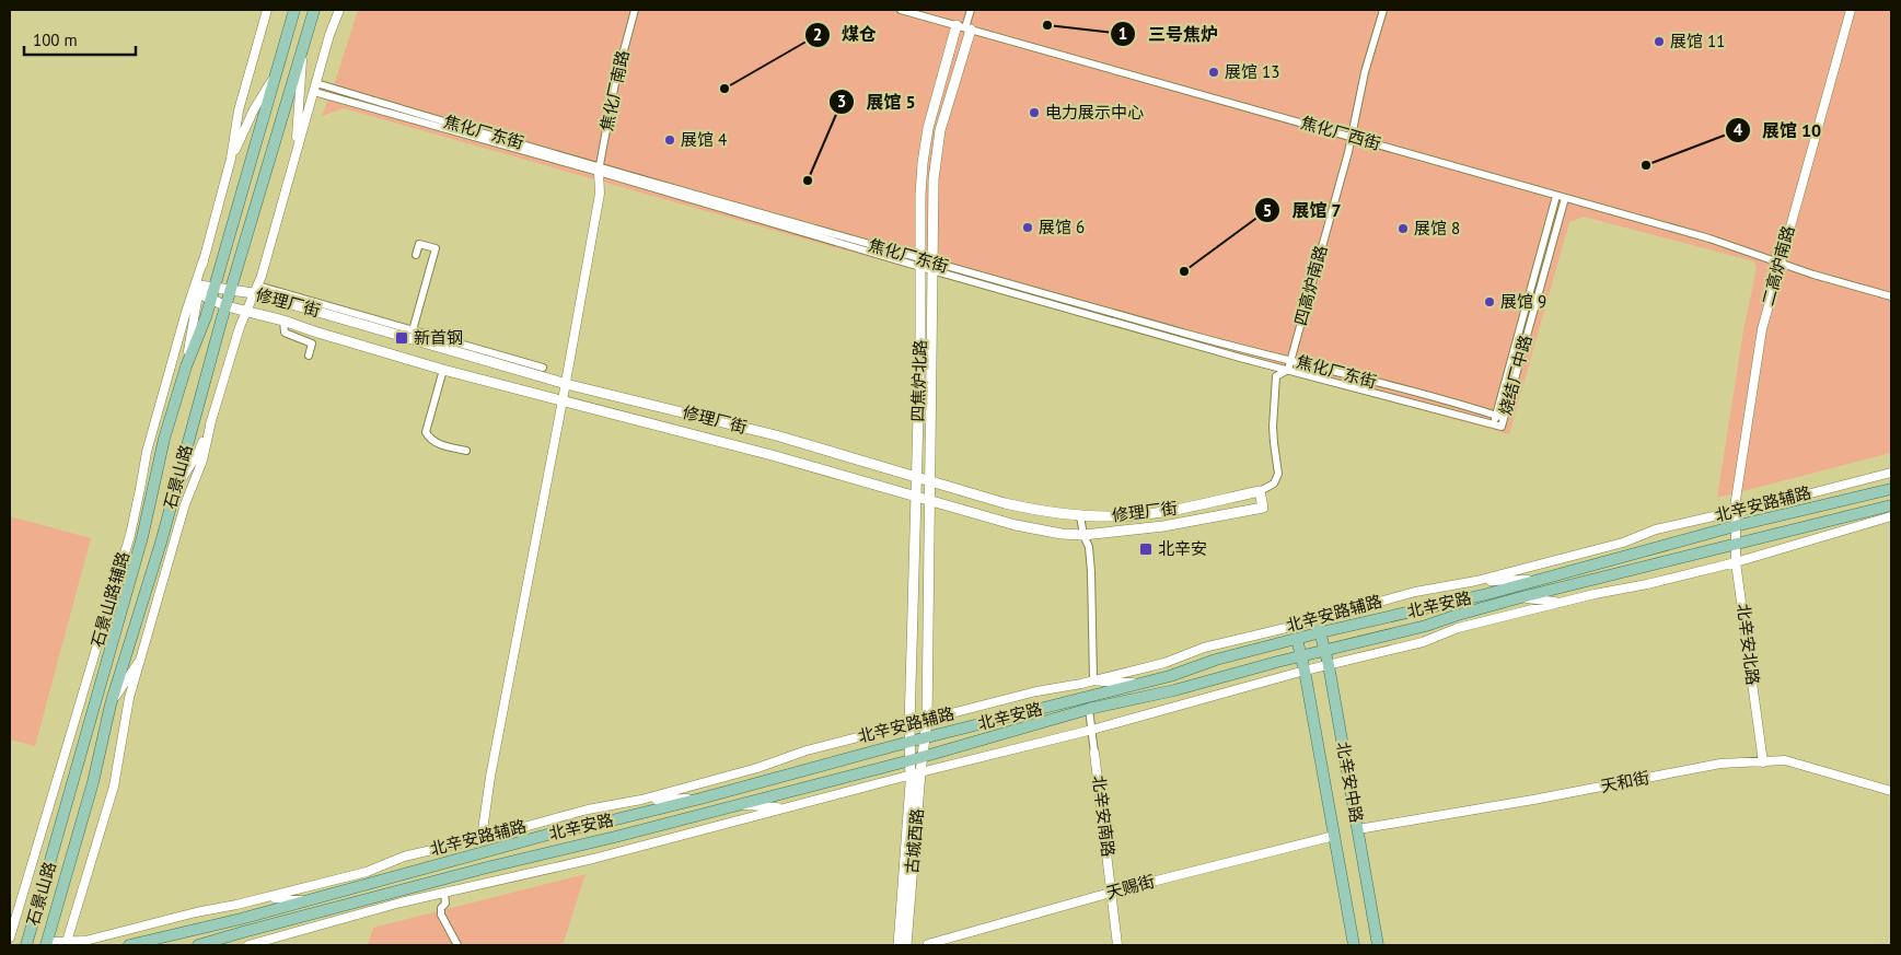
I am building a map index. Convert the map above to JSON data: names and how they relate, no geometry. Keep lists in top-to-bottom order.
{
  "streets": {
    "main road": [
      "修理厂街",
      "四焦炉北路",
      "石景山路",
      "北辛安路",
      "北辛安中路",
      "古城西路"
    ],
    "street": [
      "焦化厂南路",
      "焦化厂东街",
      "焦化厂西街",
      "二高炉南路",
      "四高炉南路",
      "烧结厂中路",
      "北辛安路辅路",
      "石景山路辅路",
      "北辛安北路",
      "天和街",
      "北辛安南路",
      "天赐街"
    ]
  },
  "crossings": [
    ["焦化厂南路", "焦化厂东街"],
    ["焦化厂东街", "四高炉南路"],
    ["焦化厂东街", "烧结厂中路"],
    ["焦化厂东街", "四焦炉北路"],
    ["焦化厂西街", "二高炉南路"],
    ["焦化厂西街", "四高炉南路"],
    ["焦化厂西街", "烧结厂中路"],
    ["焦化厂西街", "四焦炉北路"],
    ["二高炉南路", "北辛安路辅路"],
    ["二高炉南路", "北辛安路"],
    ["二高炉南路", "北辛安北路"],
    ["四高炉南路", "修理厂街"],
    ["修理厂街", "四焦炉北路"],
    ["修理厂街", "石景山路"],
    ["四焦炉北路", "北辛安路辅路"],
    ["四焦炉北路", "北辛安路"],
    ["四焦炉北路", "古城西路"],
    ["石景山路", "北辛安路辅路"],
    ["石景山路", "石景山路辅路"],
    ["北辛安路辅路", "北辛安中路"],
    ["北辛安路", "北辛安北路"],
    ["北辛安路", "北辛安中路"],
    ["北辛安路", "古城西路"],
    ["北辛安北路", "天和街"],
    ["北辛安中路", "天和街"],
    ["北辛安中路", "天赐街"],
    ["北辛安南路", "天赐街"]
  ],
  "places": {
    "other": [
      "三号焦炉",
      "展馆 11",
      "展馆 13",
      "煤仓",
      "电力展示中心",
      "展馆 4",
      "展馆 10",
      "展馆 5",
      "展馆 6",
      "展馆 8",
      "展馆 7",
      "展馆 9"
    ],
    "transit": ["新首钢", "北辛安"]
  },
  "scale_bar": "100 m"
}
